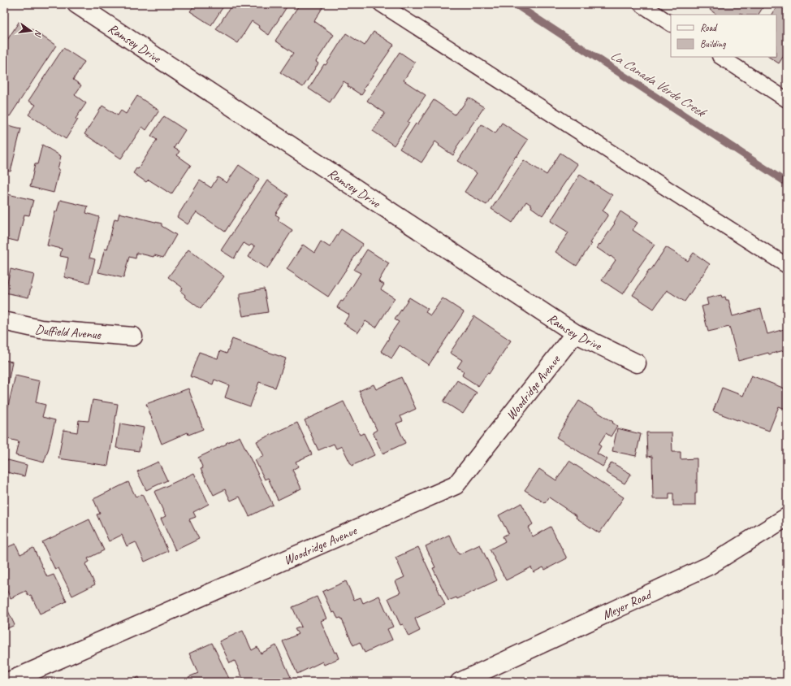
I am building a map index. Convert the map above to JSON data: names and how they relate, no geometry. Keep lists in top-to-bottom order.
{
  "streets": {
    "street": [
      "Ramsey Drive",
      "Duffield Avenue",
      "Woodridge Avenue",
      "Meyer Road"
    ]
  },
  "crossings": [
    ["Ramsey Drive", "Woodridge Avenue"]
  ],
  "water": ["La Canada Verde Creek"],
  "legend": ["Road", "Building"],
  "north": "right"
}
